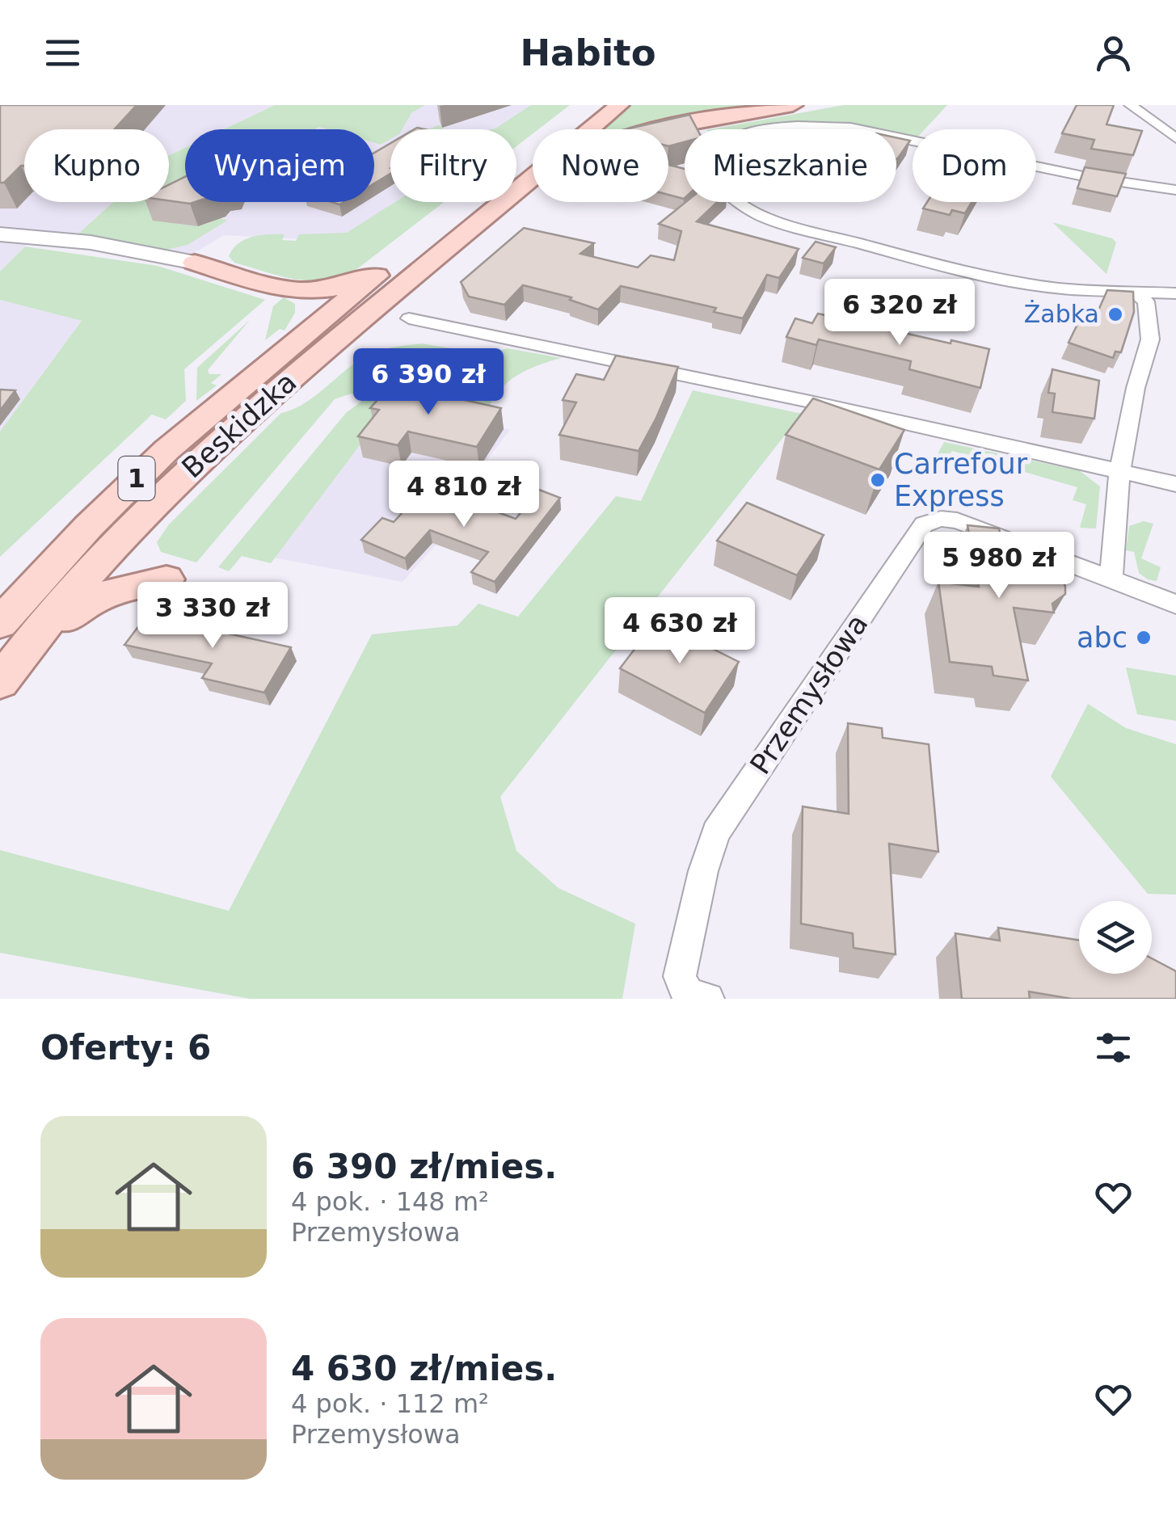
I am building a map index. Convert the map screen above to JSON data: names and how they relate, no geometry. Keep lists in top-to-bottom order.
{
  "streets": {
    "main road": ["Beskidzka", "1"],
    "street": ["Przemysłowa"]
  },
  "places": ["Żabka", "Carrefour Express", "abc"],
  "page": {
    "header": "Habito",
    "chip": [
      "Kupno",
      "Wynajem",
      "Filtry",
      "Nowe",
      "Mieszkanie",
      "Dom"
    ],
    "price": [
      "6 320 zł",
      "6 390 zł",
      "4 810 zł",
      "5 980 zł",
      "3 330 zł",
      "4 630 zł"
    ],
    "heading": "Oferty: 6",
    "list": [
      {
        "name": "6 390 zł/mies.",
        "note": "4 pok. · 148 m² · Przemysłowa"
      },
      {
        "name": "4 630 zł/mies.",
        "note": "4 pok. · 112 m² · Przemysłowa"
      }
    ]
  }
}
